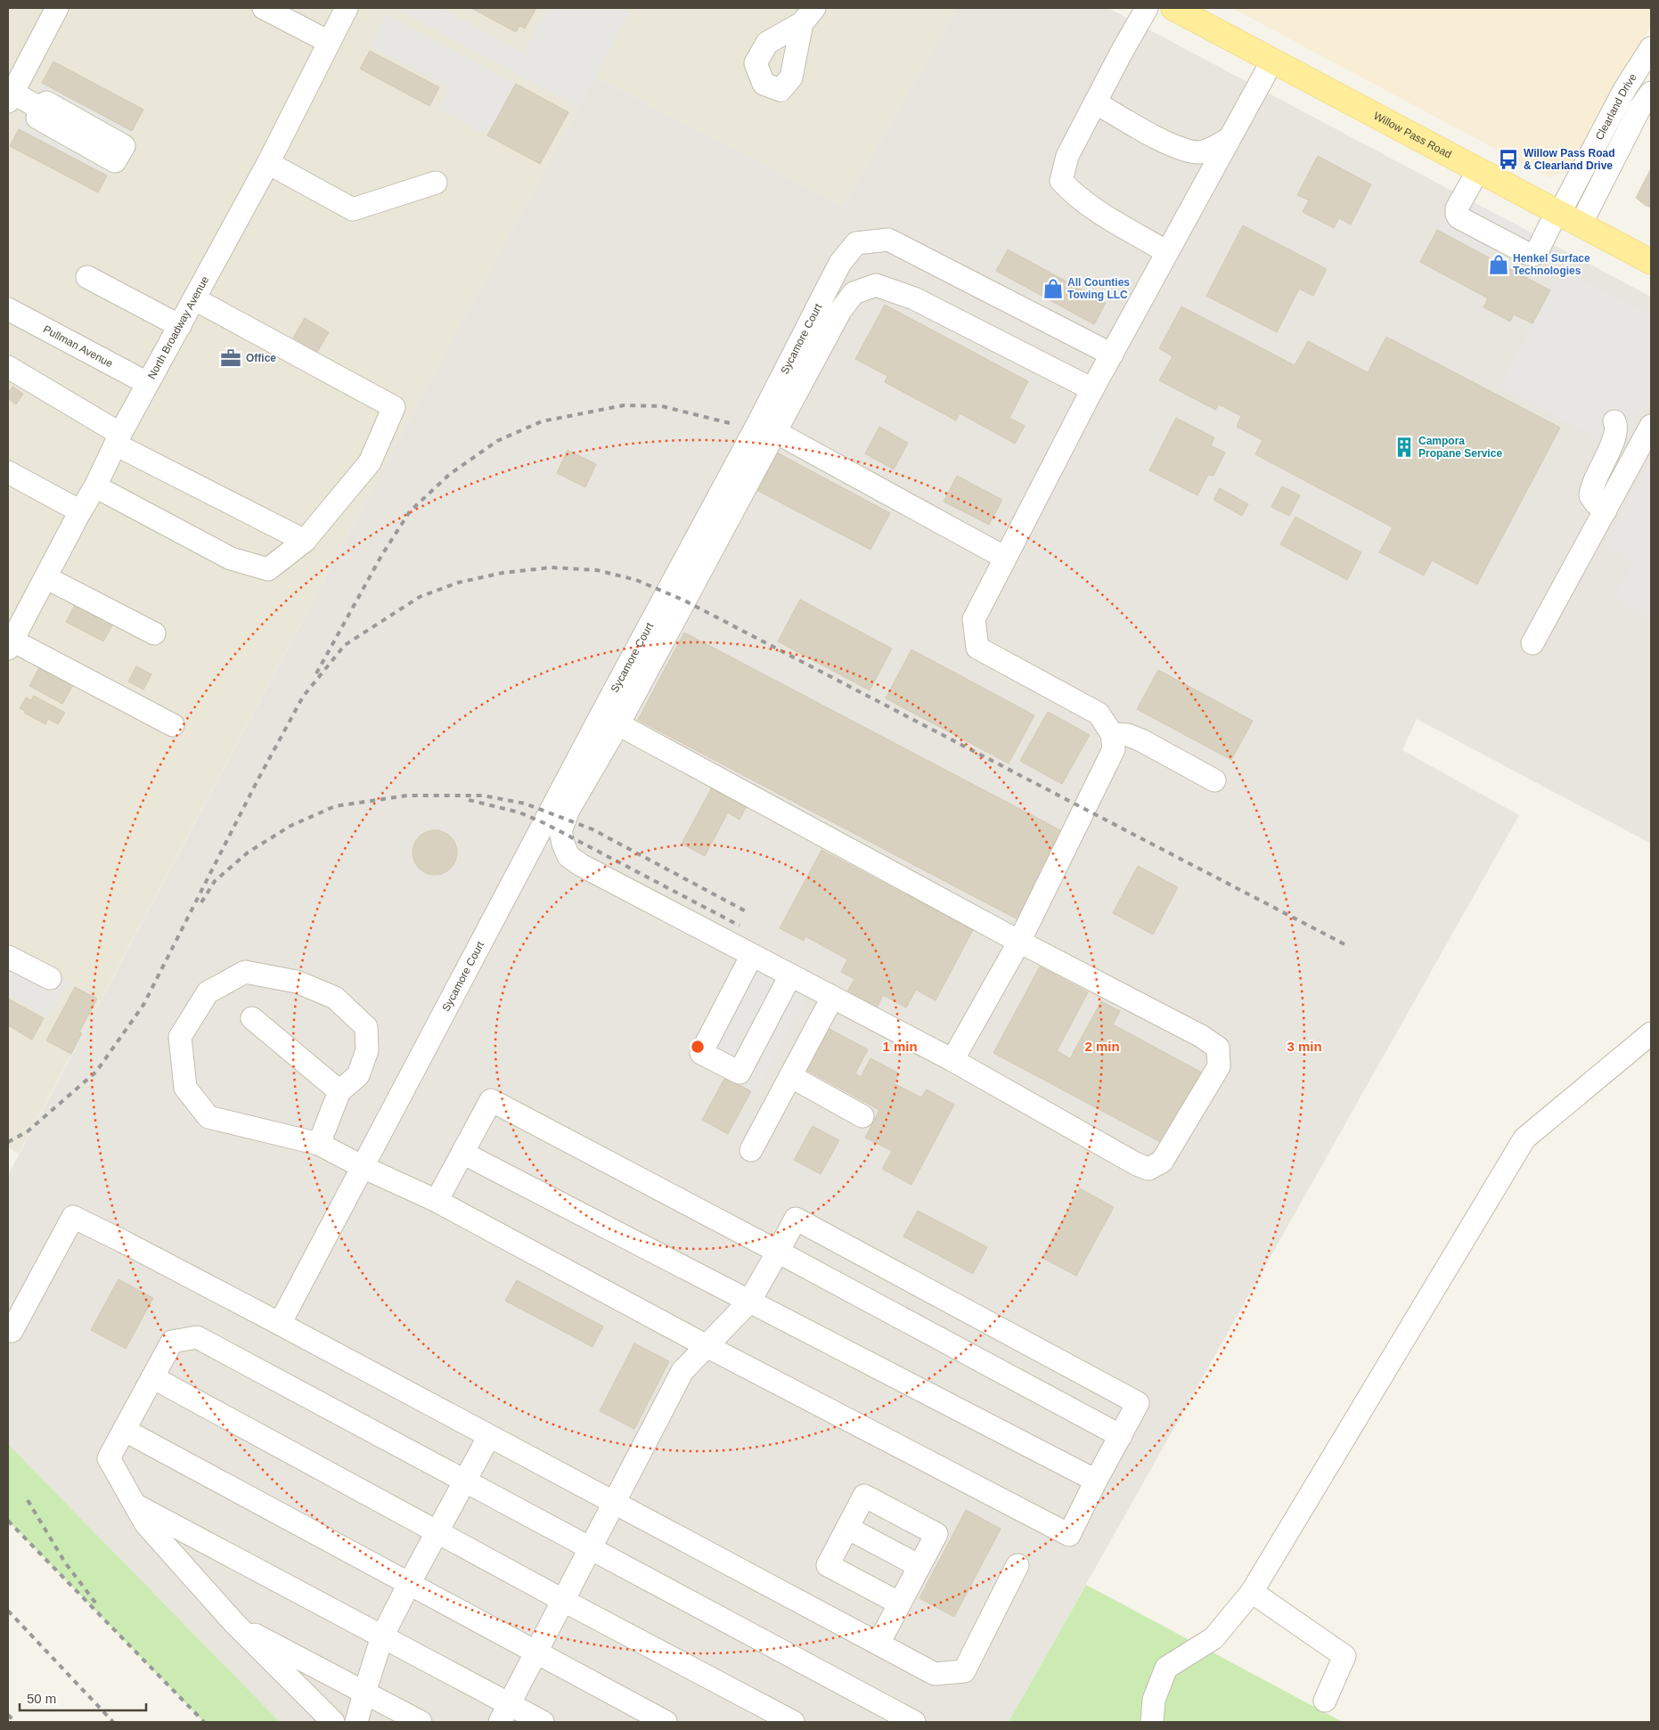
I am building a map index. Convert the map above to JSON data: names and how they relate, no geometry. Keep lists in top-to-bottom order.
{
  "streets": {
    "main road": ["Willow Pass Road"],
    "street": [
      "Clearland Drive",
      "North Broadway Avenue",
      "Sycamore Court",
      "Pullman Avenue"
    ]
  },
  "crossings": [
    ["Clearland Drive", "Willow Pass Road"],
    ["North Broadway Avenue", "Pullman Avenue"]
  ],
  "places": {
    "bus stop": ["Willow Pass Road & Clearland Drive"],
    "shop": ["Henkel Surface Technologies", "All Counties Towing LLC"],
    "office": ["Office"],
    "building": ["Campora Propane Service"]
  },
  "scale_bar": "50 m",
  "rings": ["1 min", "2 min", "3 min"]
}
